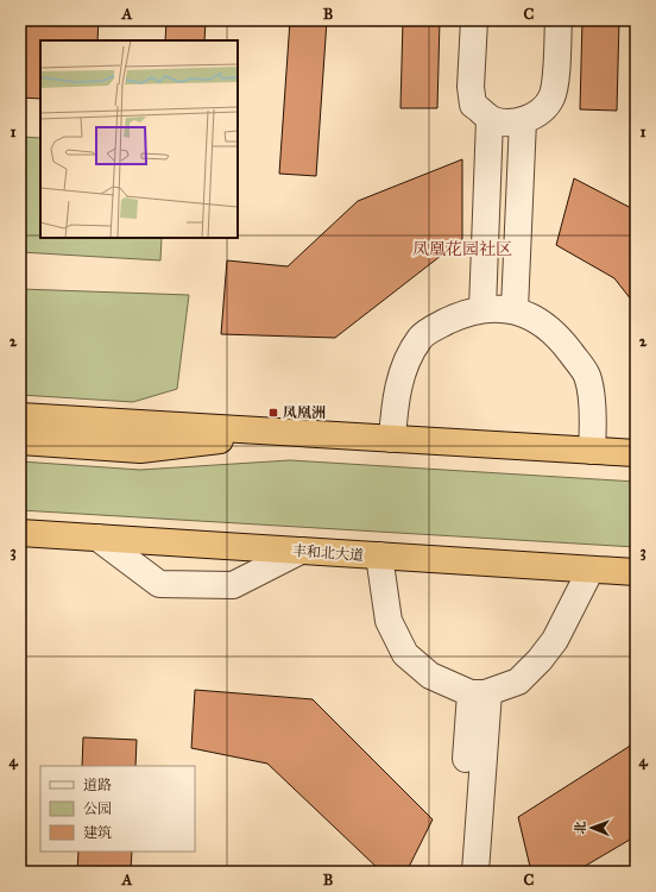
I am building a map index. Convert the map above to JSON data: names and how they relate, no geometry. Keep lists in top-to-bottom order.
{
  "streets": {
    "highway": ["丰和北大道"]
  },
  "districts": ["凤凰花园社区"],
  "places": {
    "transit": ["凤凰洲"]
  },
  "legend": ["道路", "公园", "建筑"],
  "north": "left",
  "grid": {
    "columns": ["A", "B", "C"],
    "rows": [
      "1",
      "2",
      "3",
      "4"
    ]
  }
}
